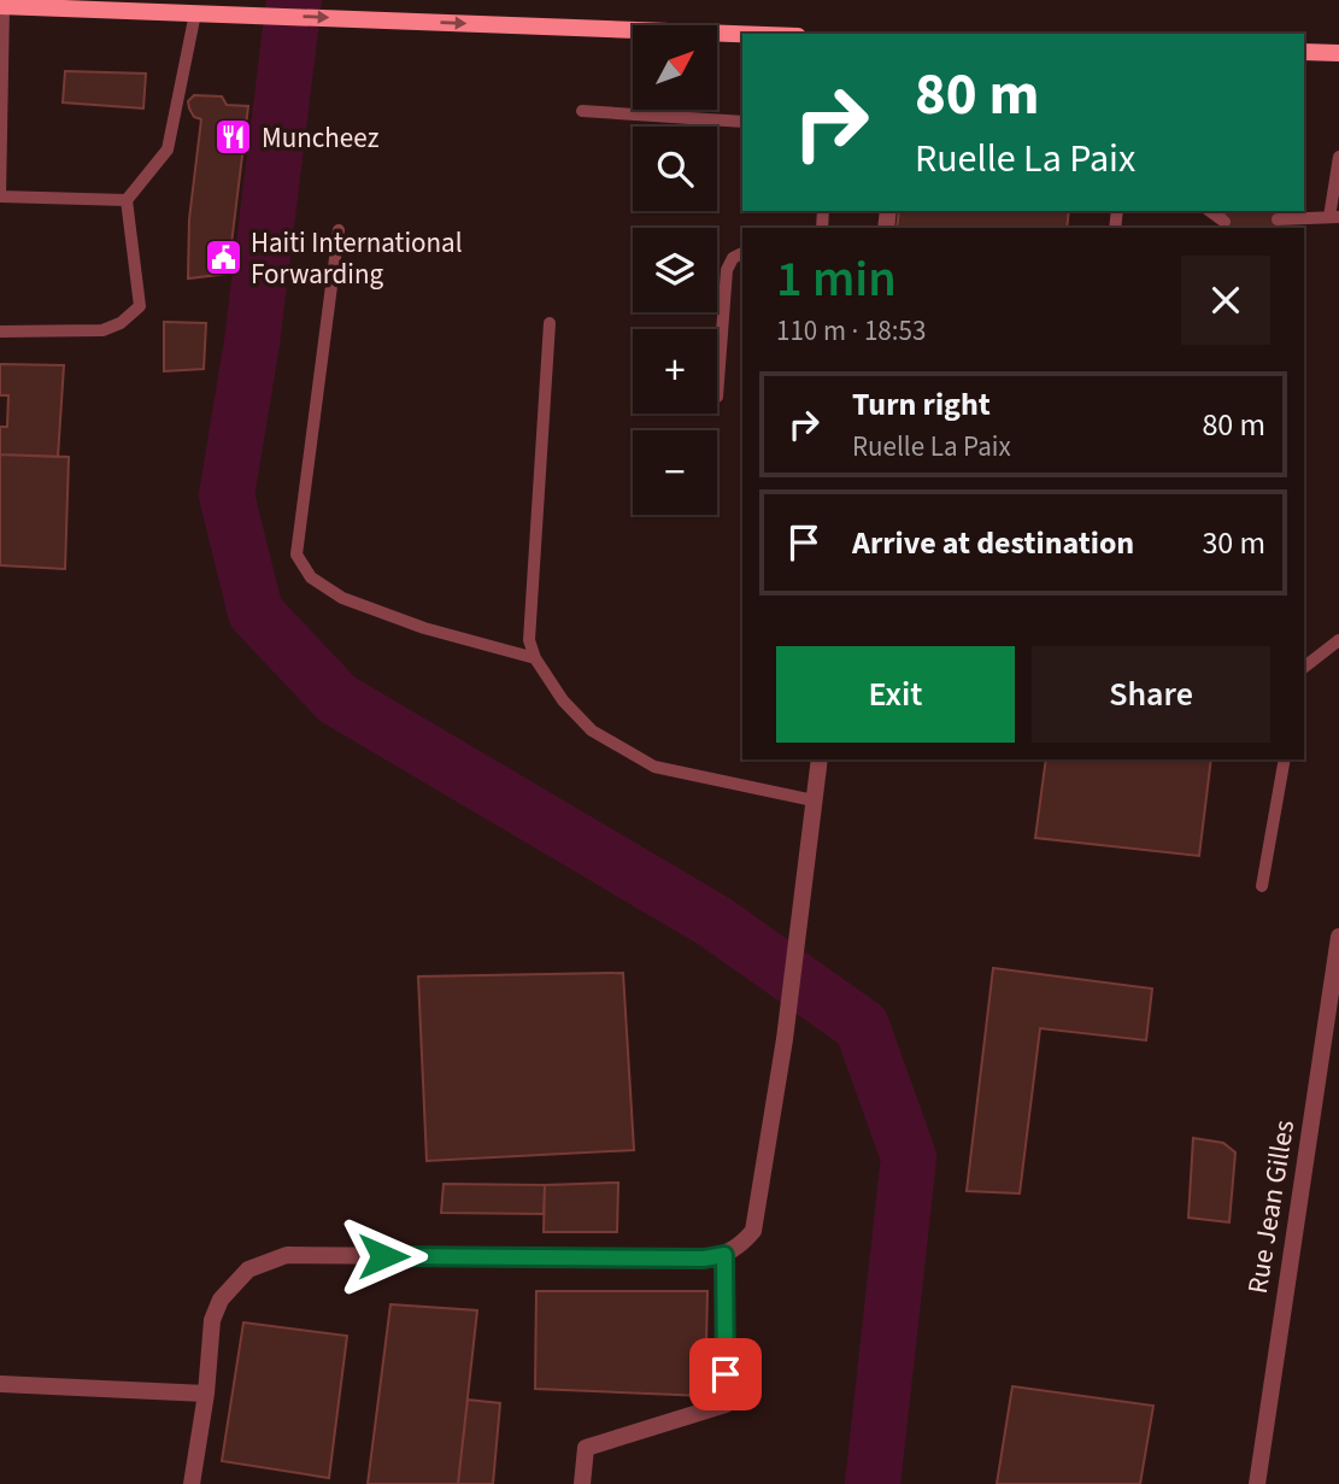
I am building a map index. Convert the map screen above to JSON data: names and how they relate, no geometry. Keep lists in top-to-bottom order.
{
  "streets": {
    "street": ["Rue Jean Gilles"]
  },
  "places": {
    "restaurant": ["Muncheez"],
    "public building": ["Haiti International Forwarding"]
  },
  "north": "top right",
  "page": {
    "map_buttons": ["+", "−"],
    "turn": ["80 m", "Ruelle La Paix"],
    "heading": ["1 min", "110 m · 18:53"],
    "list": [
      {
        "name": "Turn right",
        "note": "Ruelle La Paix",
        "value": "80 m"
      },
      {
        "name": "Arrive at destination",
        "value": "30 m"
      }
    ],
    "buttons": ["Exit", "Share"]
  }
}
